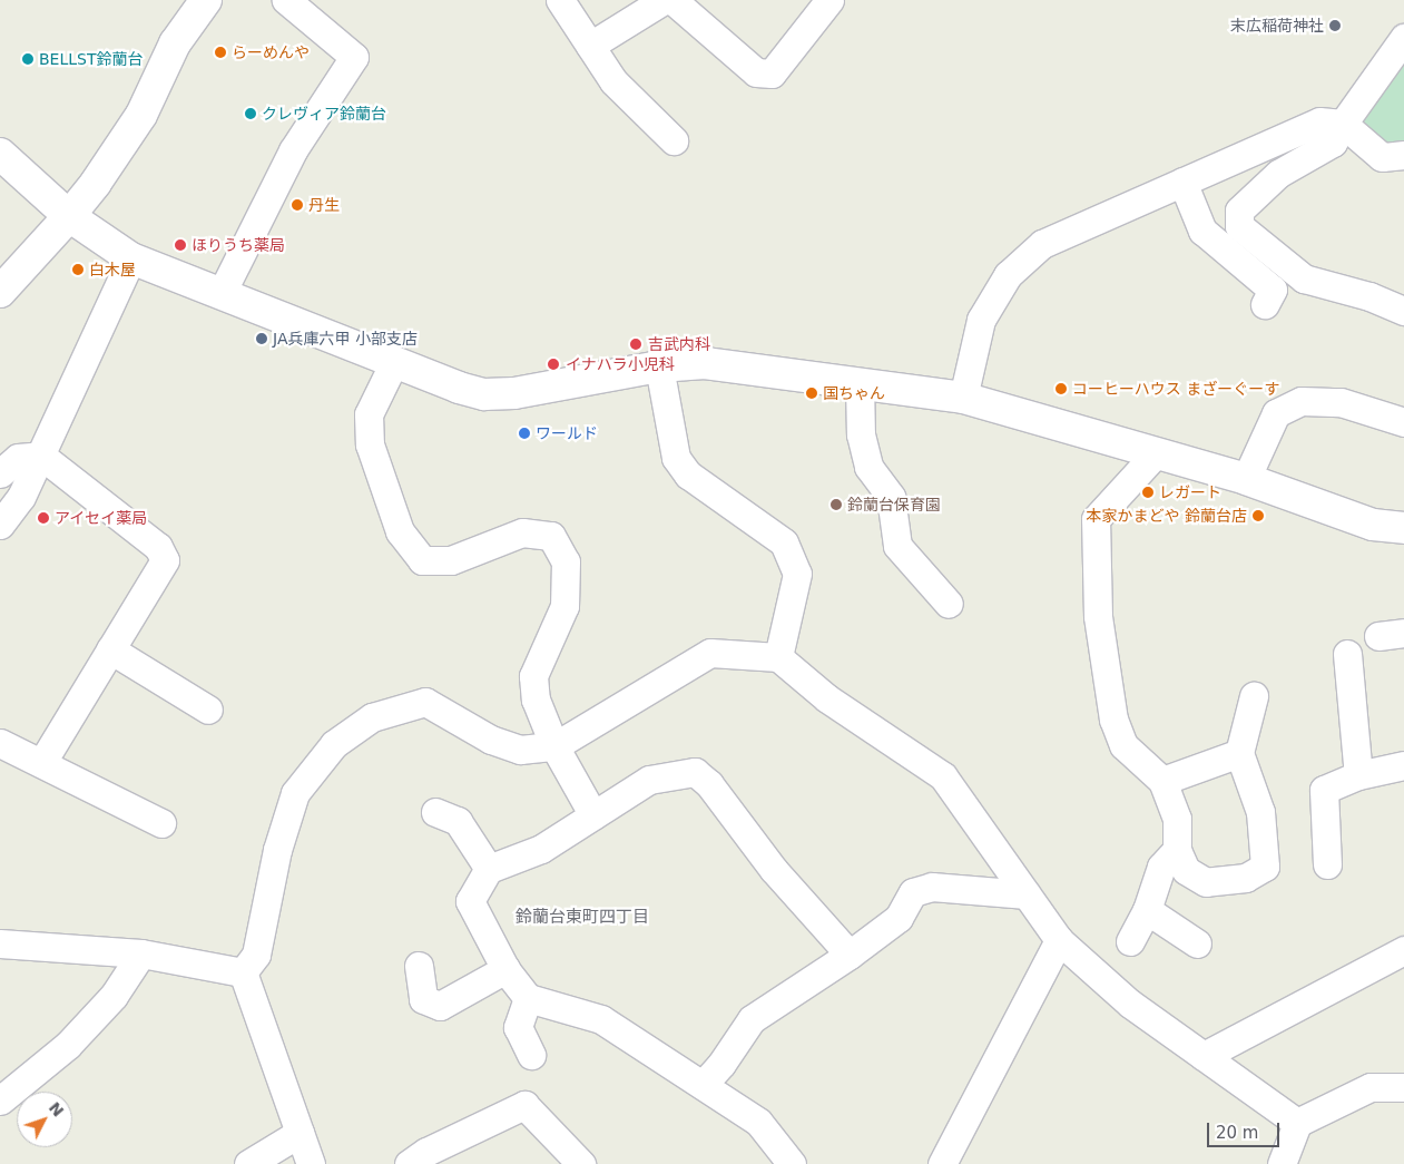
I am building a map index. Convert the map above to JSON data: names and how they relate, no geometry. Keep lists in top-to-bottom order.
{
  "districts": ["鈴蘭台東町四丁目"],
  "places": [
    "末広稲荷神社",
    "らーめんや",
    "BELLST鈴蘭台",
    "クレヴィア鈴蘭台",
    "丹生",
    "ほりうち薬局",
    "白木屋",
    "JA兵庫六甲 小部支店",
    "吉武内科",
    "イナハラ小児科",
    "コーヒーハウス まざーぐーす",
    "国ちゃん",
    "ワールド",
    "レガート",
    "鈴蘭台保育園",
    "本家かまどや 鈴蘭台店",
    "アイセイ薬局"
  ],
  "scale_bar": "20 m",
  "north": "top right"
}
